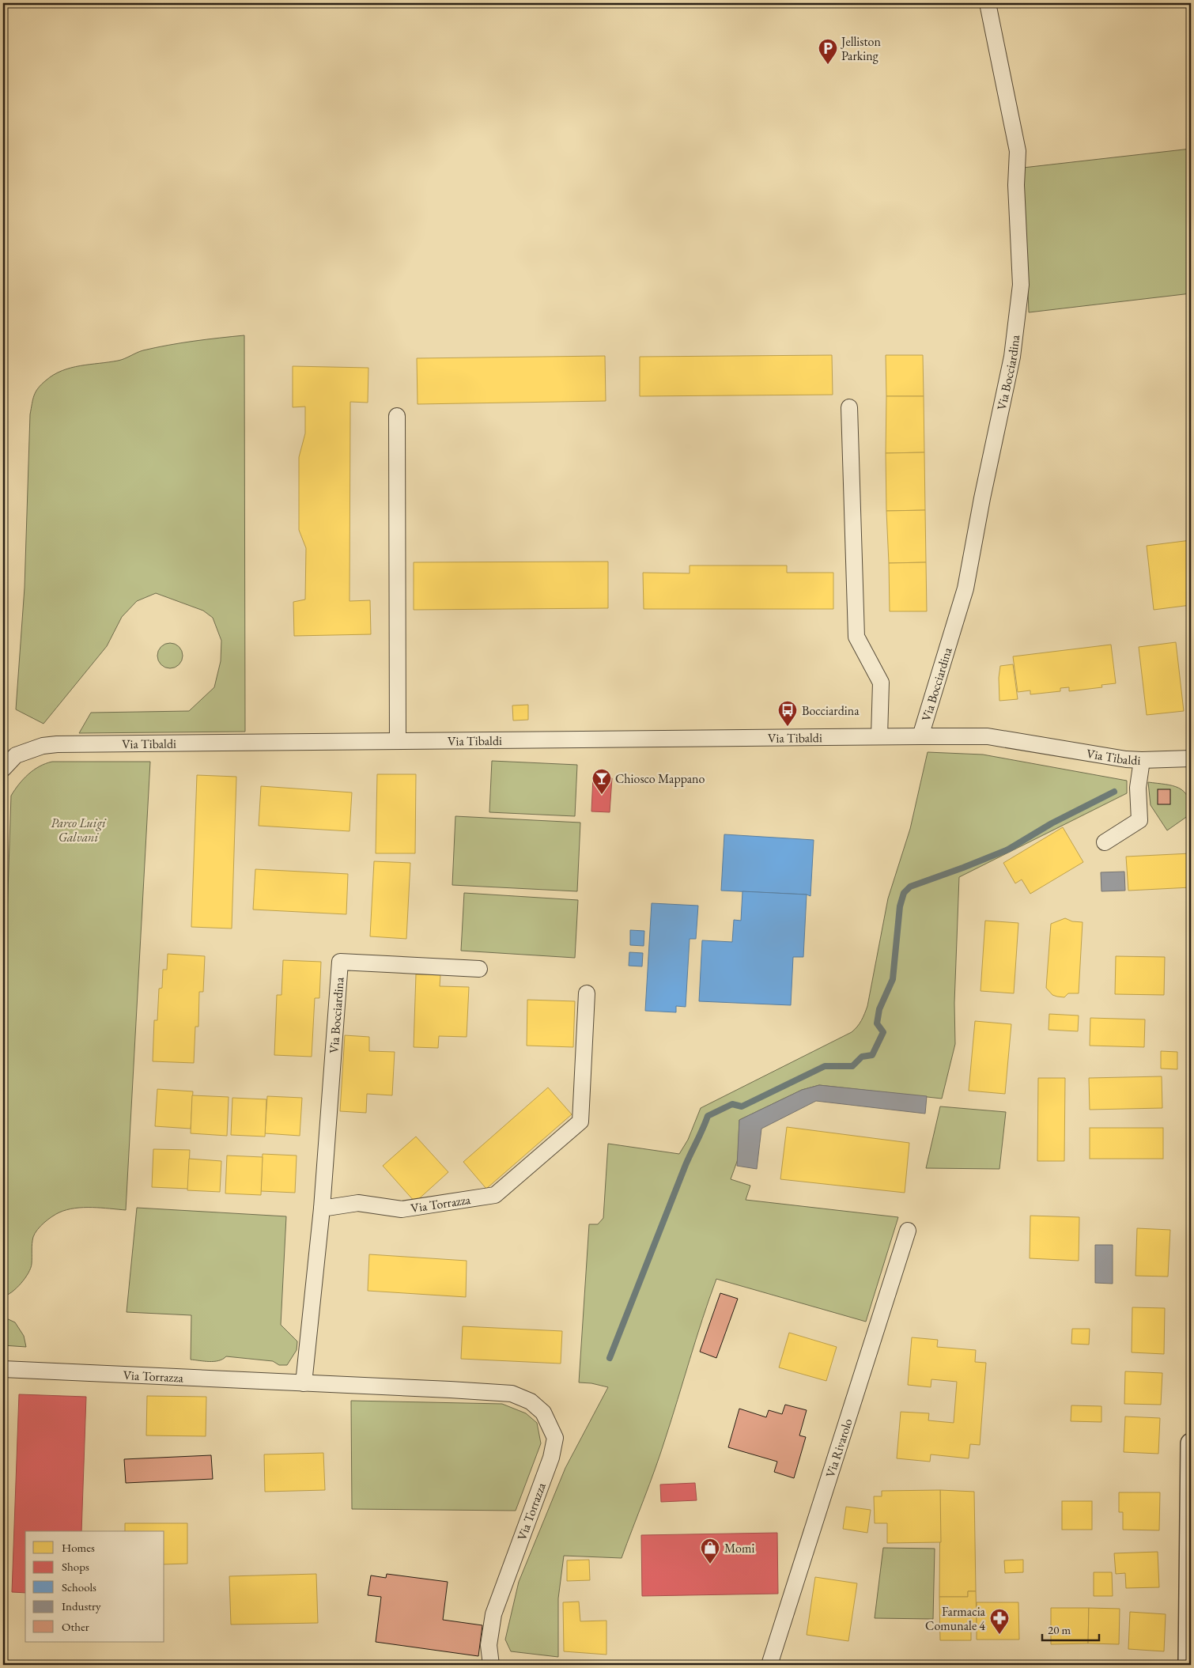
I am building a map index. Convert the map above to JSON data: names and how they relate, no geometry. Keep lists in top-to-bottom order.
{
  "streets": {
    "street": [
      "Via Bocciardina",
      "Via Tibaldi",
      "Via Torrazza",
      "Via Rivarolo"
    ]
  },
  "crossings": [
    ["Via Bocciardina", "Via Tibaldi"],
    ["Via Bocciardina", "Via Torrazza"]
  ],
  "parks": ["Parco Luigi Galvani"],
  "places": {
    "parking": ["Jelliston Parking"],
    "bus stop": ["Bocciardina"],
    "bar": ["Chiosco Mappano"],
    "shop": ["Momi"],
    "pharmacy": ["Farmacia Comunale 4"]
  },
  "legend": [
    "Homes",
    "Shops",
    "Schools",
    "Industry",
    "Other"
  ],
  "scale_bar": "20 m"
}
